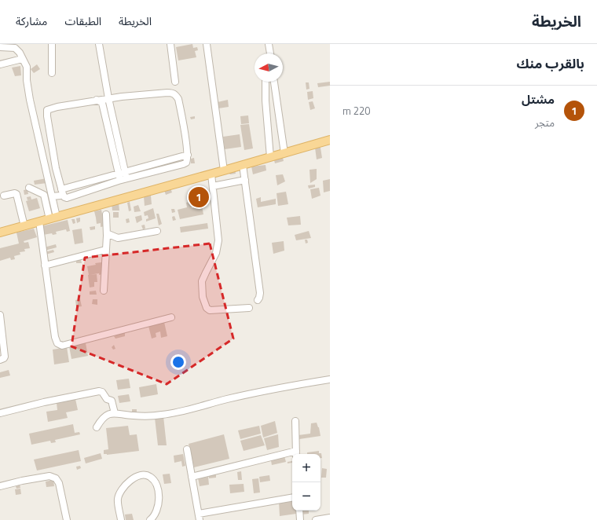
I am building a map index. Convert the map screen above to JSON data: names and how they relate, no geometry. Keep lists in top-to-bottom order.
{
  "north": "left",
  "page": {
    "header": "الخريطة",
    "nav": ["الخريطة", "الطبقات", "مشاركة"],
    "heading": "بالقرب منك",
    "list": [
      {
        "mark": "1",
        "name": "مشتل",
        "note": "متجر",
        "value": "220 m"
      }
    ],
    "pins": "1",
    "map_buttons": ["+", "−"]
  }
}
